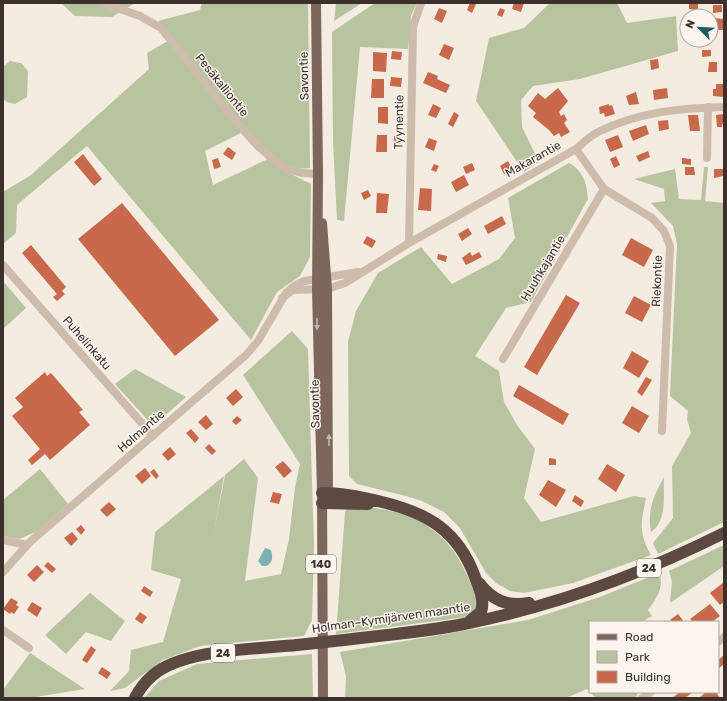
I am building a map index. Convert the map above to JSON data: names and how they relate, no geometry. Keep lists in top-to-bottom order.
{
  "streets": {
    "highway": ["24", "Holman–Kymijärven maantie"],
    "main road": ["Savontie", "140"],
    "street": [
      "Pesäkalliontie",
      "Tyynentie",
      "Makarantie",
      "Huuhkajantie",
      "Riekontie",
      "Puhelinkatu",
      "Holmantie"
    ]
  },
  "crossings": [
    ["Savontie", "Pesäkalliontie"],
    ["Savontie", "Makarantie"],
    ["Savontie", "Holmantie"],
    ["Tyynentie", "Makarantie"],
    ["Makarantie", "Riekontie"],
    ["Makarantie", "Holmantie"],
    ["Huuhkajantie", "Riekontie"],
    ["Puhelinkatu", "Holmantie"],
    ["24", "Holman–Kymijärven maantie"]
  ],
  "legend": ["Road", "Park", "Building"],
  "north": "top left"
}
